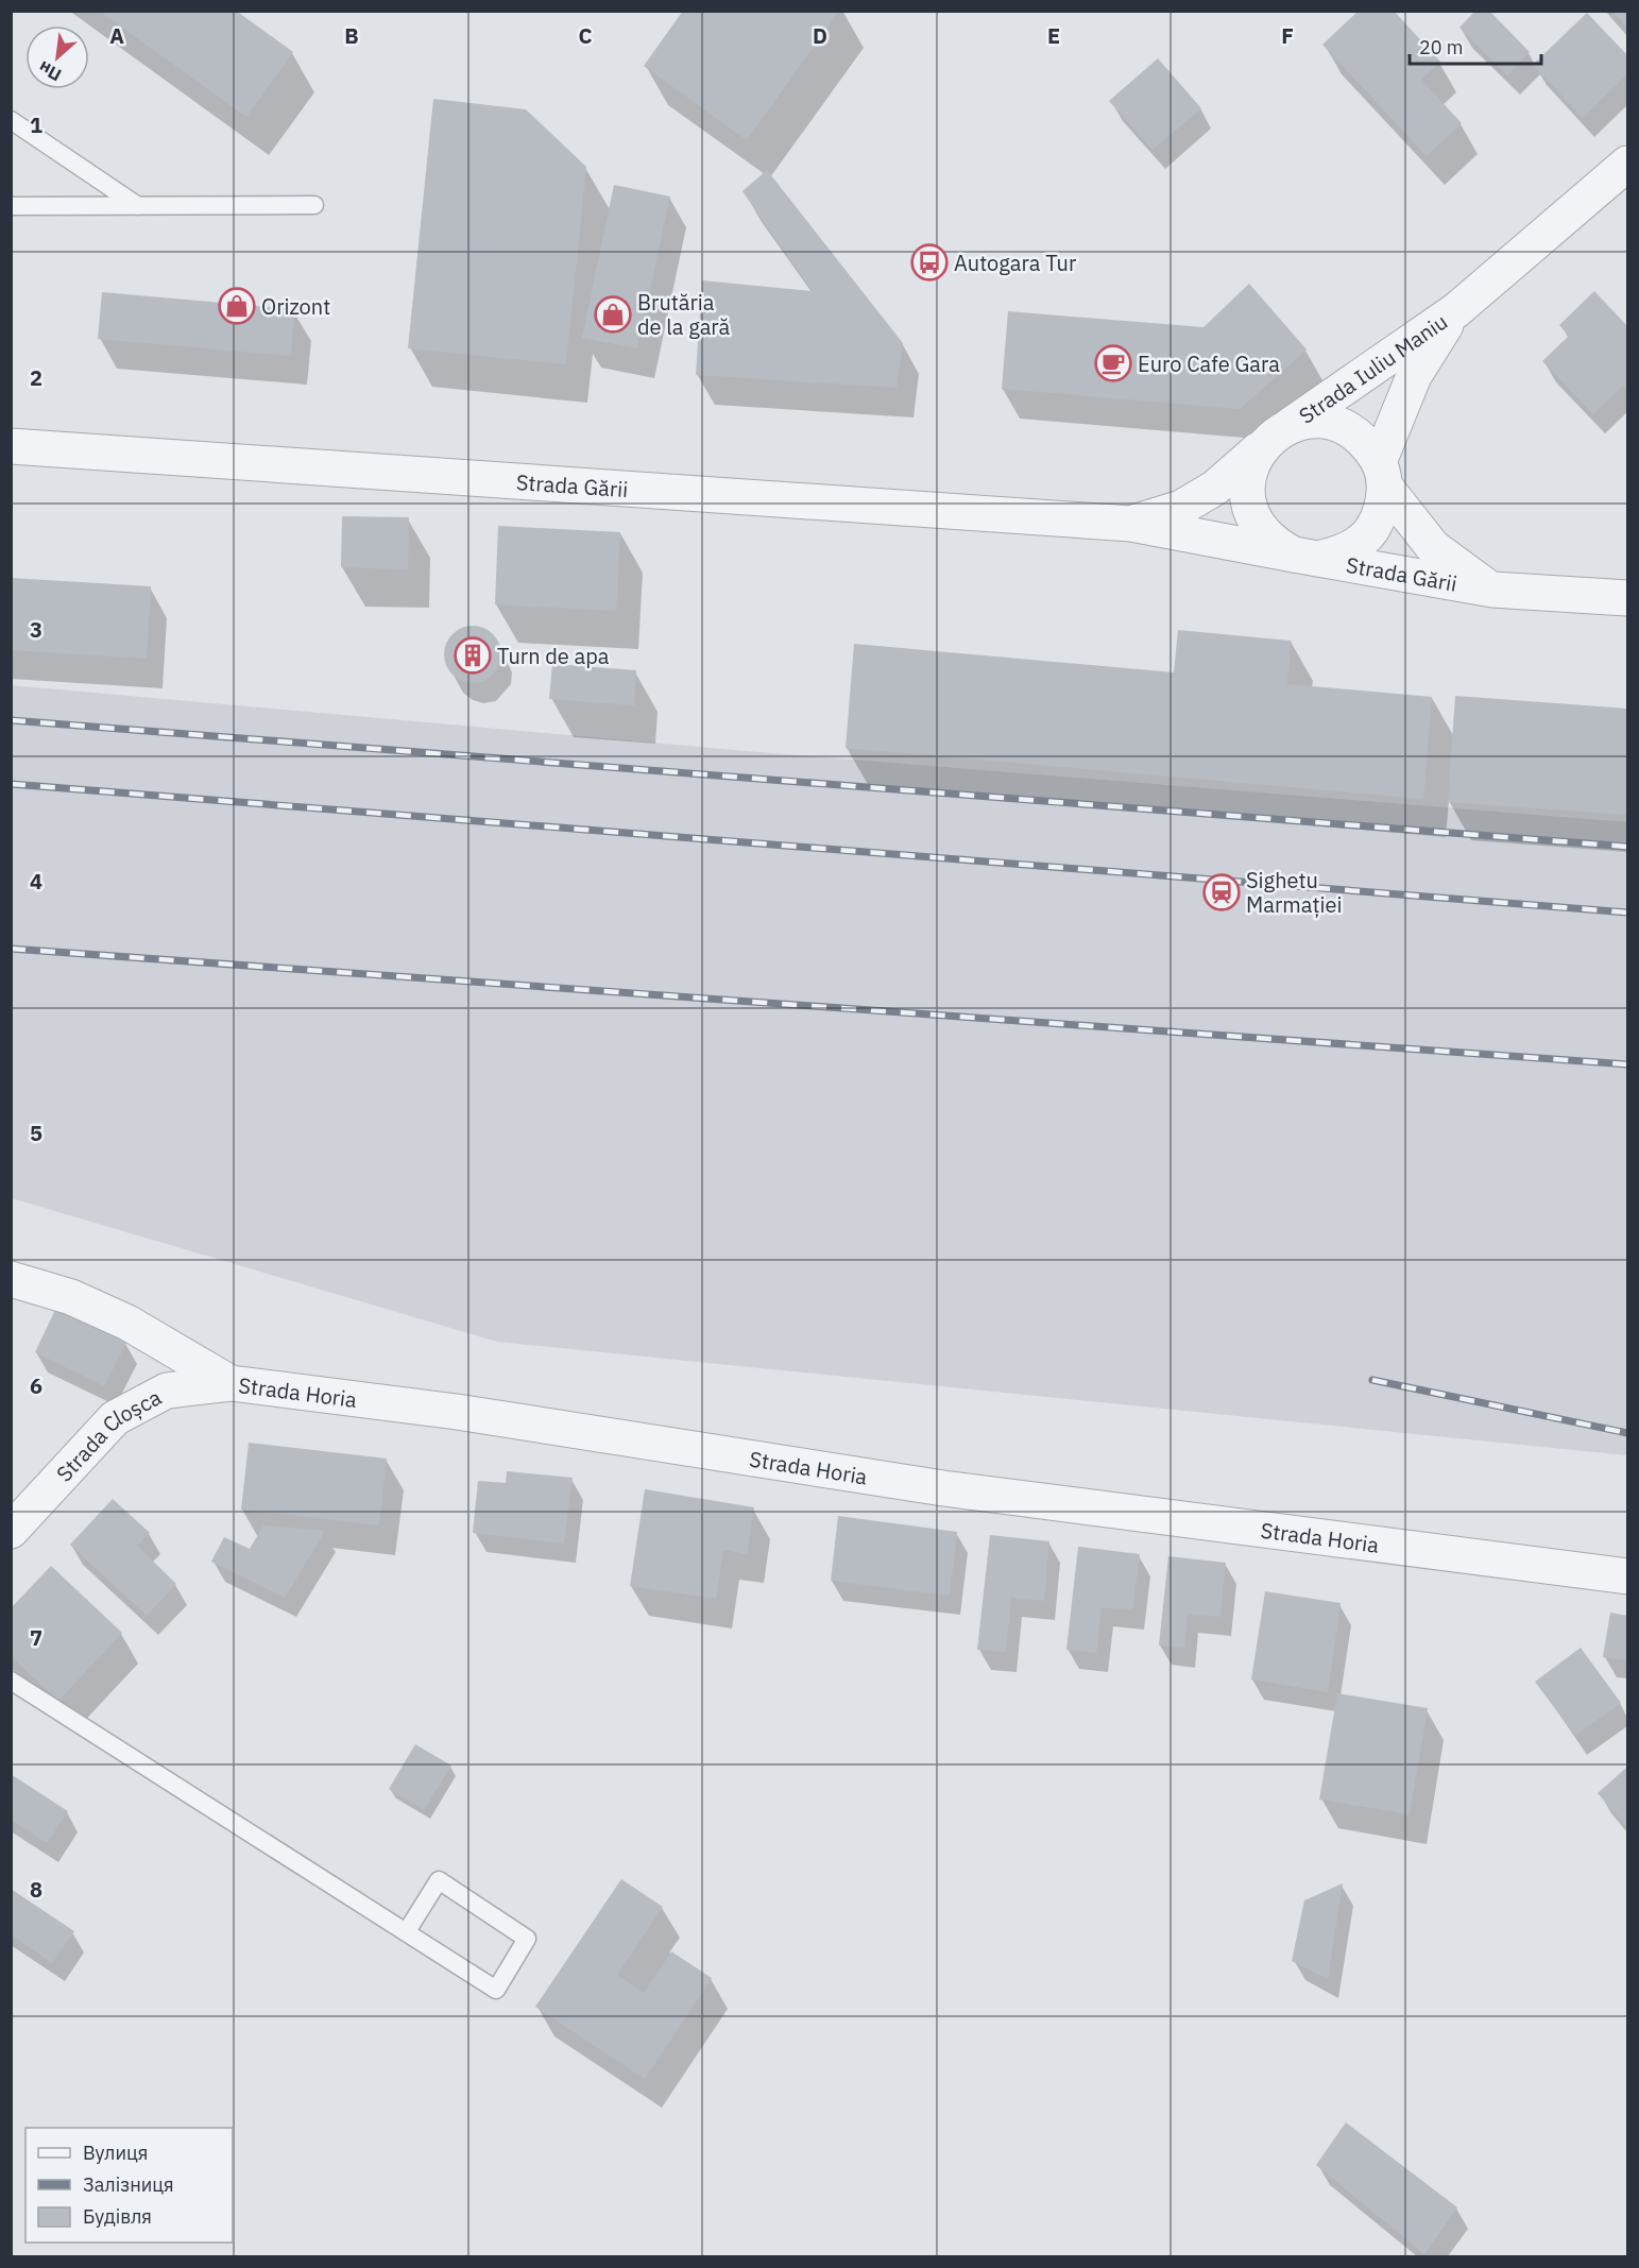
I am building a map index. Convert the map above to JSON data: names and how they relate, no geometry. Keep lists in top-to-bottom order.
{
  "streets": {
    "street": [
      "Strada Iuliu Maniu",
      "Strada Gării",
      "Strada Horia",
      "Strada Cloșca"
    ]
  },
  "crossings": [
    ["Strada Iuliu Maniu", "Strada Gării"],
    ["Strada Horia", "Strada Cloșca"]
  ],
  "places": {
    "bus stop": ["Autogara Tur"],
    "shop": ["Orizont", "Brutăria de la gară"],
    "cafe": ["Euro Cafe Gara"],
    "building": ["Turn de apa"],
    "station": ["Sighetu Marmației"]
  },
  "legend": ["Вулиця", "Залізниця", "Будівля"],
  "scale_bar": "20 m",
  "north": "bottom left",
  "grid": {
    "columns": [
      "A",
      "B",
      "C",
      "D",
      "E",
      "F"
    ],
    "rows": [
      "1",
      "2",
      "3",
      "4",
      "5",
      "6",
      "7",
      "8"
    ]
  }
}
